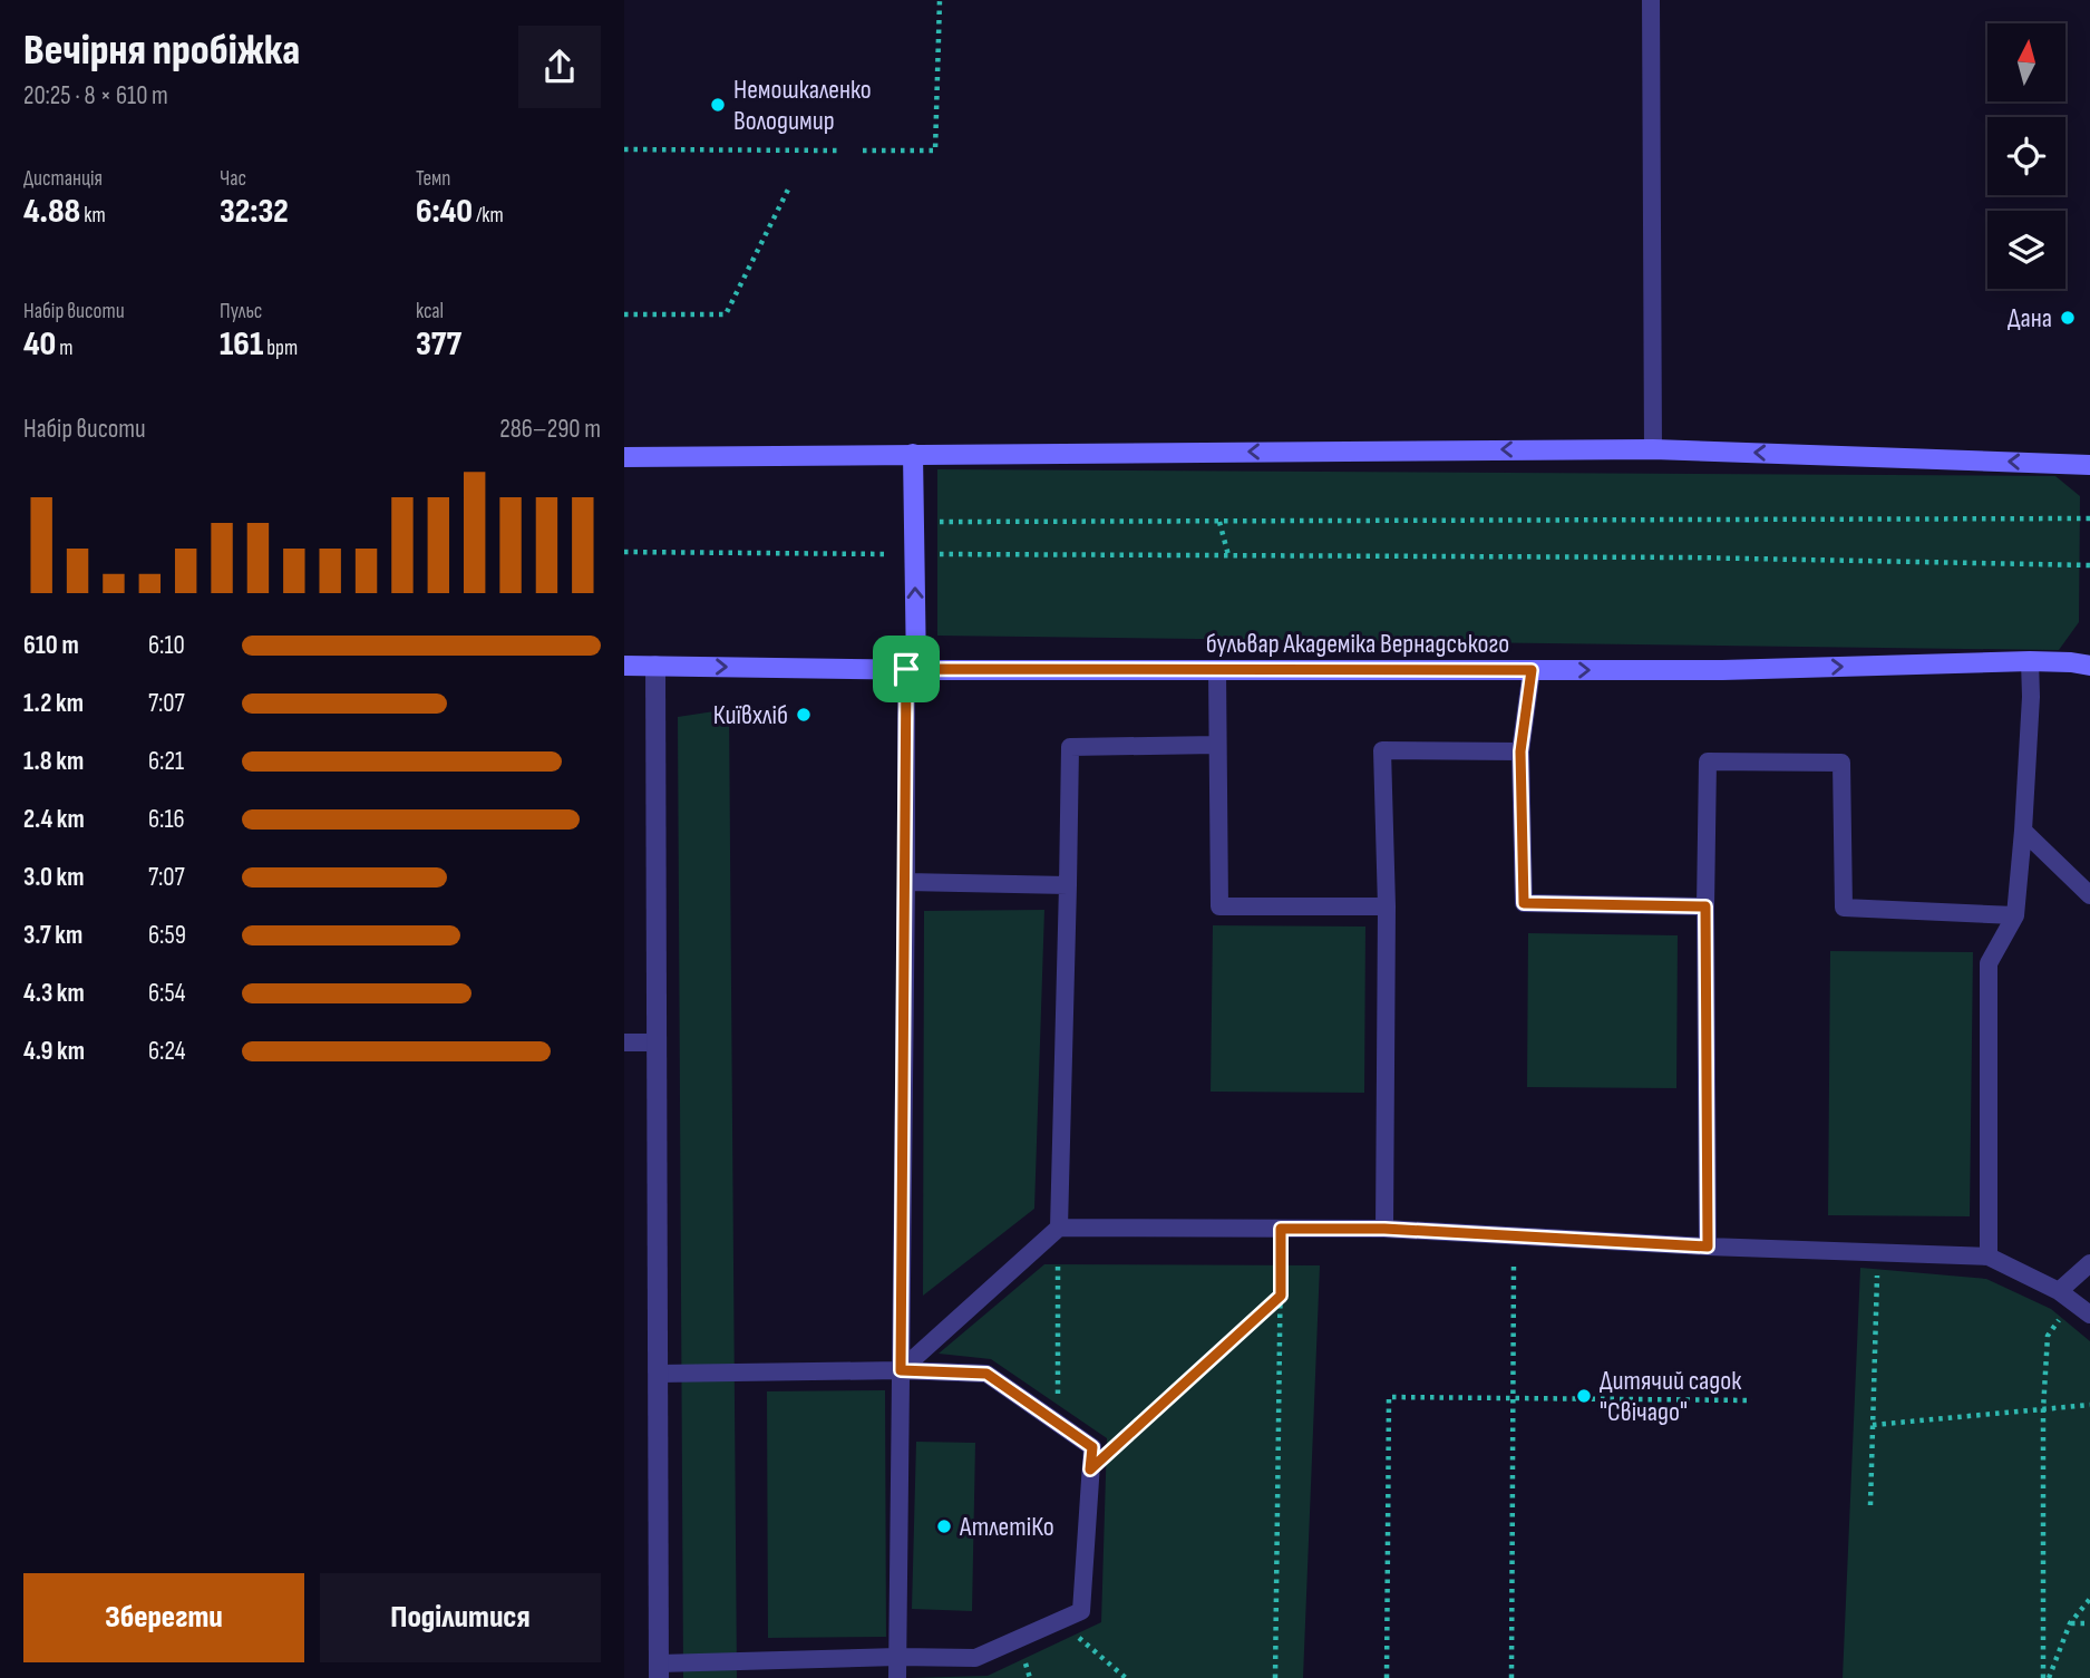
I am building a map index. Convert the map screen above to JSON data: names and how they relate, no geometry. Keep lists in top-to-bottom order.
{
  "streets": {
    "main road": ["бульвар Академіка Вернадського"]
  },
  "one_way": ["бульвар Академіка Вернадського"],
  "places": [
    "Немошкаленко Володимир",
    "Дана",
    "Київхліб",
    "Дитячий садок \"Свічадо\"",
    "АтлетіКо"
  ],
  "north": "top",
  "page": {
    "heading": ["Вечірня пробіжка", "20:25 · 8 × 610 m"],
    "stats": [
      ["Дистанція", "4.88 km"],
      ["Час", "32:32"],
      ["Темп", "6:40 /km"],
      ["Набір висоти", "40 m"],
      ["Пульс", "161 bpm"],
      ["kcal", "377"]
    ],
    "chart": ["Набір висоти", "286–290 m"],
    "list": [
      {
        "name": "610 m",
        "note": "6:10"
      },
      {
        "name": "1.2 km",
        "note": "7:07"
      },
      {
        "name": "1.8 km",
        "note": "6:21"
      },
      {
        "name": "2.4 km",
        "note": "6:16"
      },
      {
        "name": "3.0 km",
        "note": "7:07"
      },
      {
        "name": "3.7 km",
        "note": "6:59"
      },
      {
        "name": "4.3 km",
        "note": "6:54"
      },
      {
        "name": "4.9 km",
        "note": "6:24"
      }
    ],
    "buttons": ["Зберегти", "Поділитися"]
  }
}
